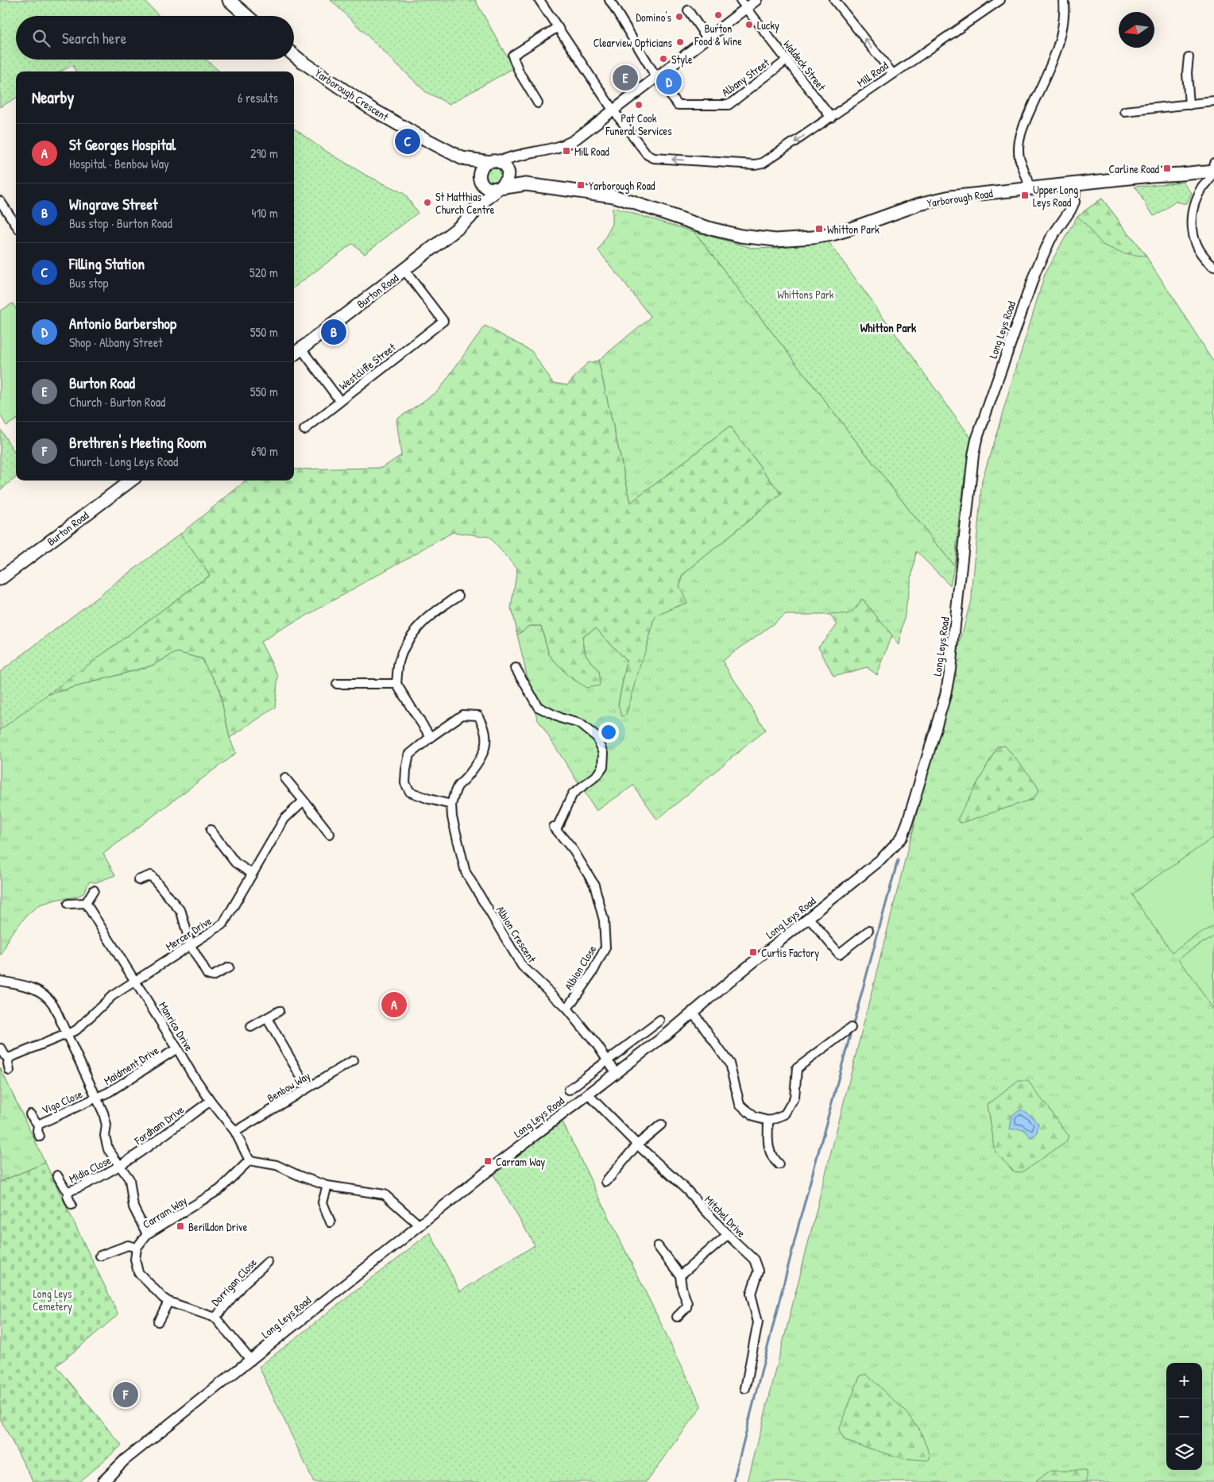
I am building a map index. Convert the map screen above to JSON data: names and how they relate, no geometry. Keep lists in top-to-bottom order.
{
  "streets": {
    "main road": ["Yarborough Crescent", "Yarborough Road", "Burton Road"],
    "street": [
      "Waldeck Street",
      "Mill Road",
      "Albany Street",
      "Long Leys Road",
      "Westcliffe Street",
      "Mercer Drive",
      "Albion Crescent",
      "Albion Close",
      "Manrico Drive",
      "Maidment Drive",
      "Benbow Way",
      "Vigo Close",
      "Fordham Drive",
      "Midia Close",
      "Carram Way",
      "Mitchel Drive",
      "Dorrigan Close"
    ]
  },
  "crossings": [
    ["Waldeck Street", "Mill Road"],
    ["Waldeck Street", "Albany Street"],
    ["Yarborough Road", "Long Leys Road"],
    ["Burton Road", "Westcliffe Street"],
    ["Long Leys Road", "Albion Crescent"],
    ["Long Leys Road", "Mitchel Drive"],
    ["Mercer Drive", "Manrico Drive"],
    ["Albion Crescent", "Albion Close"],
    ["Manrico Drive", "Maidment Drive"],
    ["Manrico Drive", "Benbow Way"],
    ["Manrico Drive", "Fordham Drive"],
    ["Manrico Drive", "Carram Way"],
    ["Maidment Drive", "Vigo Close"],
    ["Fordham Drive", "Midia Close"]
  ],
  "one_way": ["Mill Road"],
  "districts": ["Whitton Park"],
  "parks": ["Whittons Park", "Long Leys Cemetery"],
  "places": {
    "other": [
      "Burton Food & Wine",
      "Domino's",
      "Lucky",
      "Clearview Opticians",
      "Style",
      "Pat Cook Funeral Services",
      "St Matthias Church Centre"
    ],
    "transit": [
      "Mill Road",
      "Carline Road",
      "Yarborough Road",
      "Upper Long Leys Road",
      "Whitton Park",
      "Curtis Factory",
      "Carram Way",
      "Berilldon Drive"
    ]
  },
  "north": "left",
  "page": {
    "search": "Search here",
    "pins": [
      "E",
      "D",
      "C",
      "B",
      "A",
      "F"
    ],
    "heading": ["Nearby", "6 results"],
    "list": [
      {
        "mark": "A",
        "name": "St Georges Hospital",
        "note": "Hospital · Benbow Way",
        "value": "290 m"
      },
      {
        "mark": "B",
        "name": "Wingrave Street",
        "note": "Bus stop · Burton Road",
        "value": "410 m"
      },
      {
        "mark": "C",
        "name": "Filling Station",
        "note": "Bus stop",
        "value": "520 m"
      },
      {
        "mark": "D",
        "name": "Antonio Barbershop",
        "note": "Shop · Albany Street",
        "value": "550 m"
      },
      {
        "mark": "E",
        "name": "Burton Road",
        "note": "Church · Burton Road",
        "value": "550 m"
      },
      {
        "mark": "F",
        "name": "Brethren's Meeting Room",
        "note": "Church · Long Leys Road",
        "value": "690 m"
      }
    ],
    "map_buttons": ["+", "−"]
  }
}
